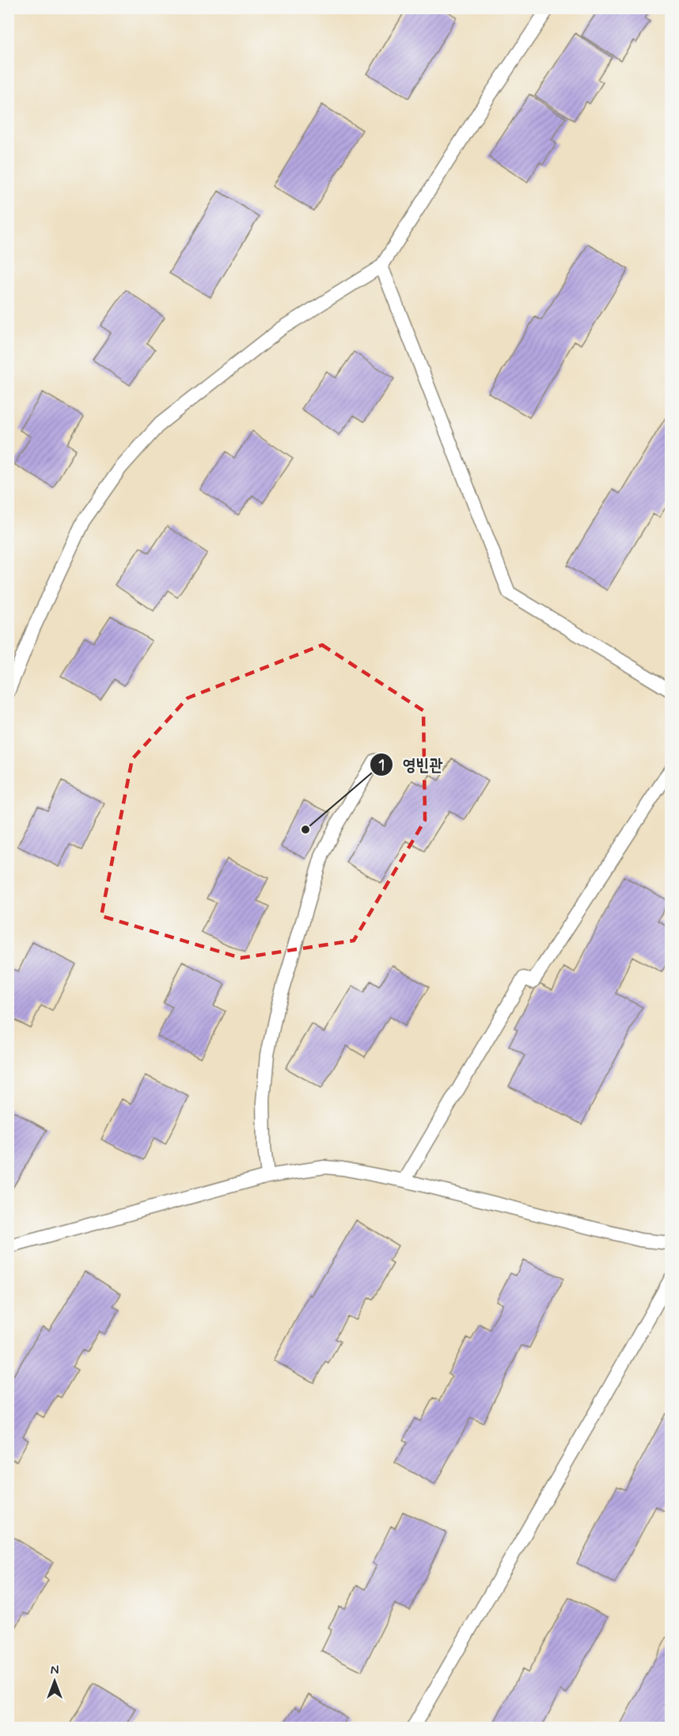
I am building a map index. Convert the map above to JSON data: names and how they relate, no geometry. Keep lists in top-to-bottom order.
{
  "places": ["영빈관"],
  "north": "top"
}
